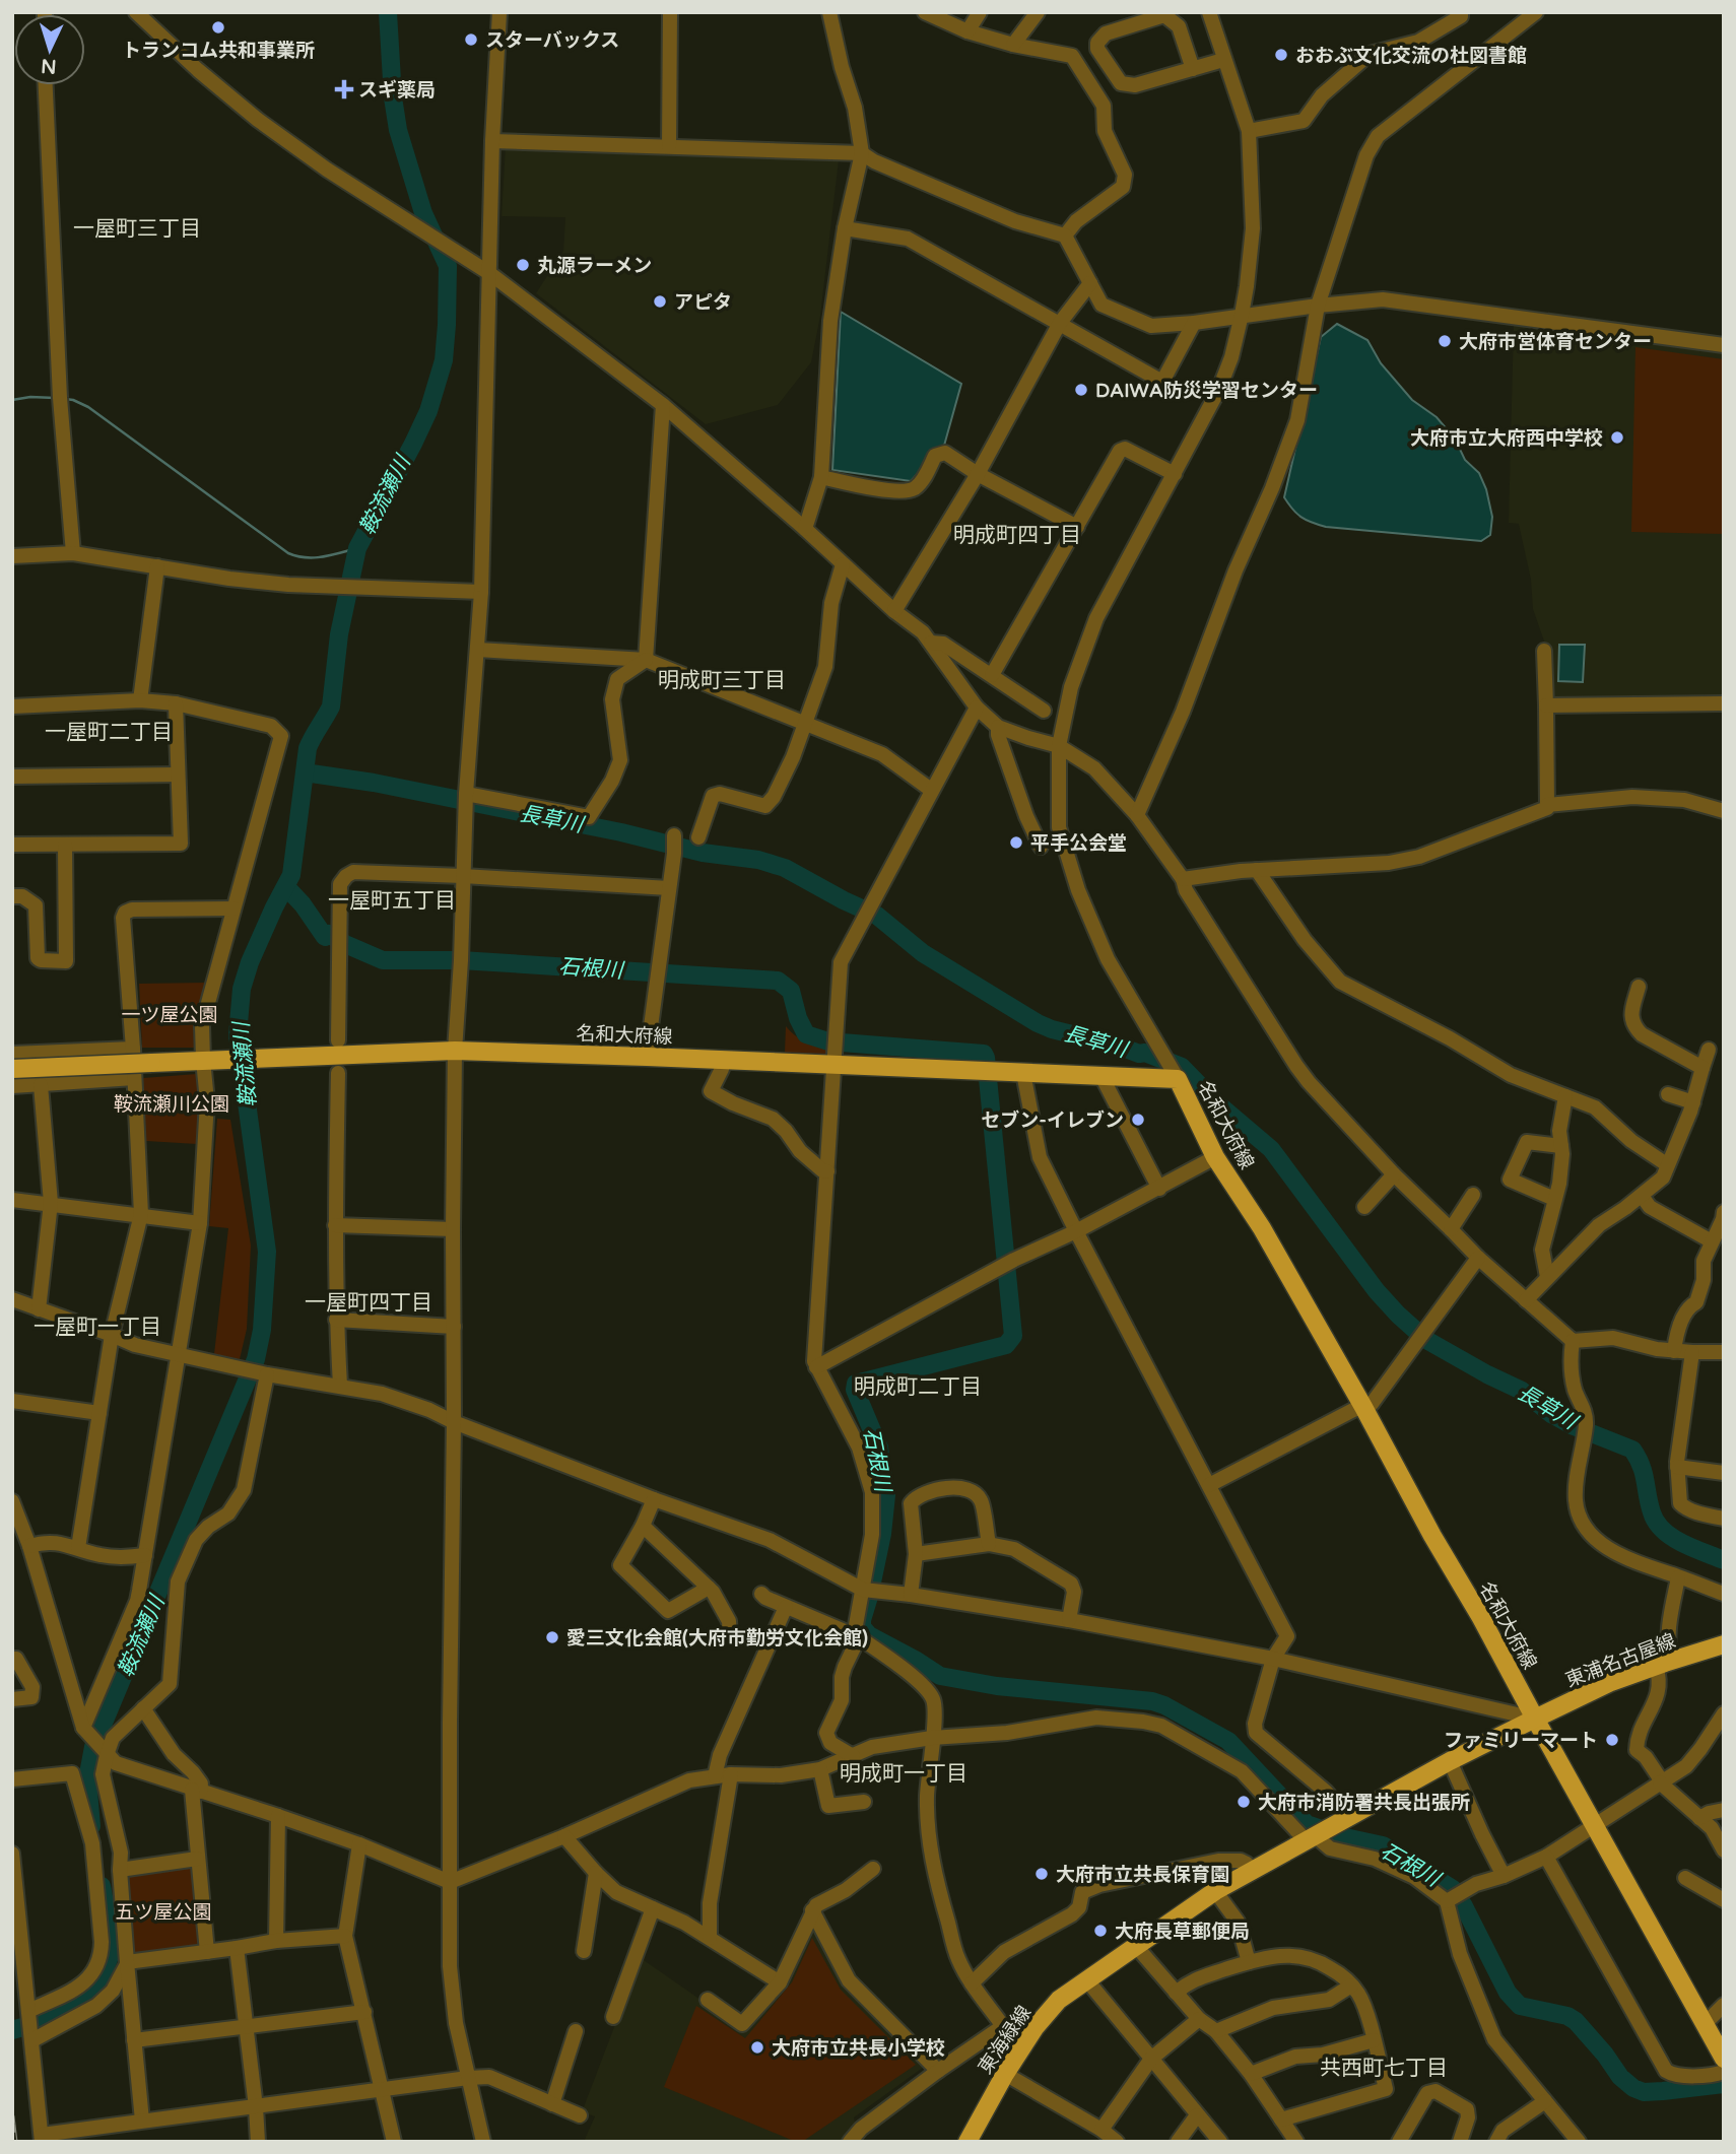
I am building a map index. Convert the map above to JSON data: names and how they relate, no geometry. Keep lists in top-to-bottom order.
{
  "streets": {
    "main road": ["名和大府線", "東浦名古屋線", "東海緑線"]
  },
  "crossings": [
    ["名和大府線", "東浦名古屋線"],
    ["名和大府線", "東海緑線"],
    ["東浦名古屋線", "東海緑線"]
  ],
  "districts": [
    "一屋町三丁目",
    "明成町四丁目",
    "明成町三丁目",
    "一屋町二丁目",
    "一屋町五丁目",
    "一屋町四丁目",
    "一屋町一丁目",
    "明成町二丁目",
    "明成町一丁目",
    "共西町七丁目"
  ],
  "water": ["鞍流瀬川", "長草川", "石根川"],
  "parks": ["一ツ屋公園", "鞍流瀬川公園", "五ツ屋公園"],
  "places": {
    "other": [
      "トランコム共和事業所",
      "スターバックス",
      "おおぶ文化交流の杜図書館",
      "丸源ラーメン",
      "アピタ",
      "大府市営体育センター",
      "DAIWA防災学習センター",
      "大府市立大府西中学校",
      "平手公会堂",
      "セブン-イレブン",
      "愛三文化会館(大府市勤労文化会館)",
      "ファミリーマート",
      "大府市消防署共長出張所",
      "大府市立共長保育園",
      "大府長草郵便局",
      "大府市立共長小学校"
    ],
    "health": ["スギ薬局"]
  },
  "north": "bottom"
}
